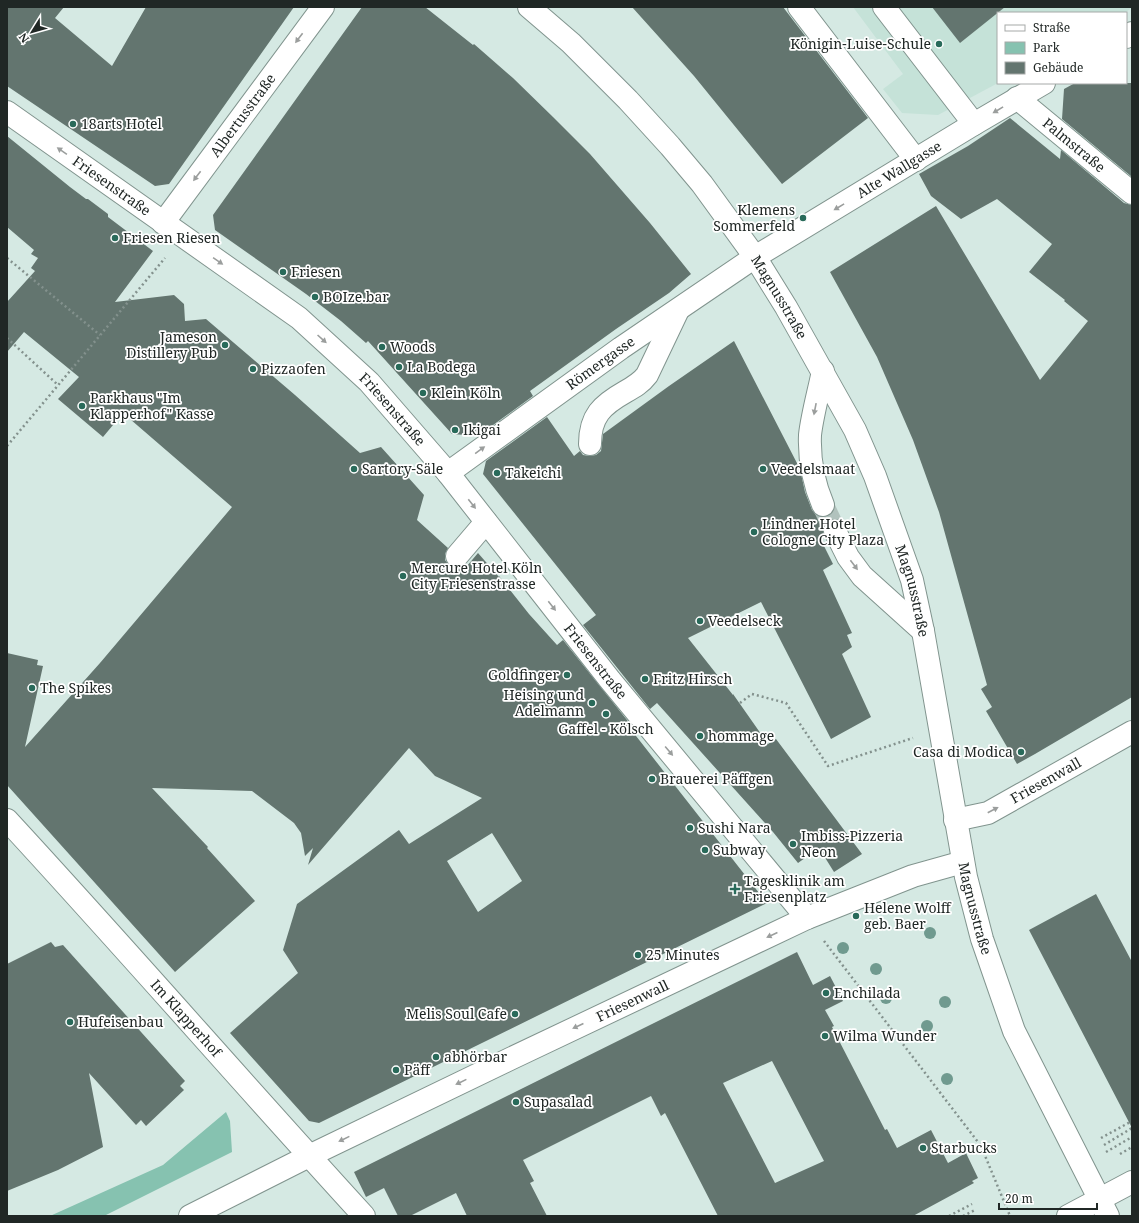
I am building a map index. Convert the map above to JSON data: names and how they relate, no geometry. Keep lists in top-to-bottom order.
{
  "streets": {
    "street": [
      "Albertusstraße",
      "Palmstraße",
      "Alte Wallgasse",
      "Friesenstraße",
      "Magnusstraße",
      "Römergasse",
      "Friesenwall",
      "Im Klapperhof"
    ]
  },
  "crossings": [
    ["Albertusstraße", "Friesenstraße"],
    ["Palmstraße", "Alte Wallgasse"],
    ["Alte Wallgasse", "Magnusstraße"],
    ["Alte Wallgasse", "Römergasse"],
    ["Friesenstraße", "Römergasse"],
    ["Friesenstraße", "Friesenwall"],
    ["Magnusstraße", "Römergasse"],
    ["Magnusstraße", "Friesenwall"],
    ["Friesenwall", "Im Klapperhof"]
  ],
  "one_way": ["Albertusstraße", "Alte Wallgasse", "Römergasse"],
  "places": {
    "other": [
      "Königin-Luise-Schule",
      "18arts Hotel",
      "Klemens Sommerfeld",
      "Friesen Riesen",
      "Friesen",
      "BOIze.bar",
      "Jameson Distillery Pub",
      "Woods",
      "La Bodega",
      "Pizzaofen",
      "Klein Köln",
      "Parkhaus \"Im Klapperhof\" Kasse",
      "Ikigai",
      "Sartory-Säle",
      "Veedelsmaat",
      "Takeichi",
      "Lindner Hotel Cologne City Plaza",
      "Mercure Hotel Köln City Friesenstrasse",
      "Veedelseck",
      "Goldfinger",
      "Fritz Hirsch",
      "The Spikes",
      "Heising und Adelmann",
      "Gaffel - Kölsch",
      "hommage",
      "Casa di Modica",
      "Brauerei Päffgen",
      "Sushi Nara",
      "Imbiss-Pizzeria Neon",
      "Subway",
      "Helene Wolff geb. Baer",
      "25 Minutes",
      "Enchilada",
      "Melis Soul Cafe",
      "Hufeisenbau",
      "Wilma Wunder",
      "abhörbar",
      "Päff",
      "Supasalad",
      "Starbucks"
    ],
    "health": ["Tagesklinik am Friesenplatz"]
  },
  "legend": ["Straße", "Park", "Gebäude"],
  "scale_bar": "20 m",
  "north": "bottom left"
}
